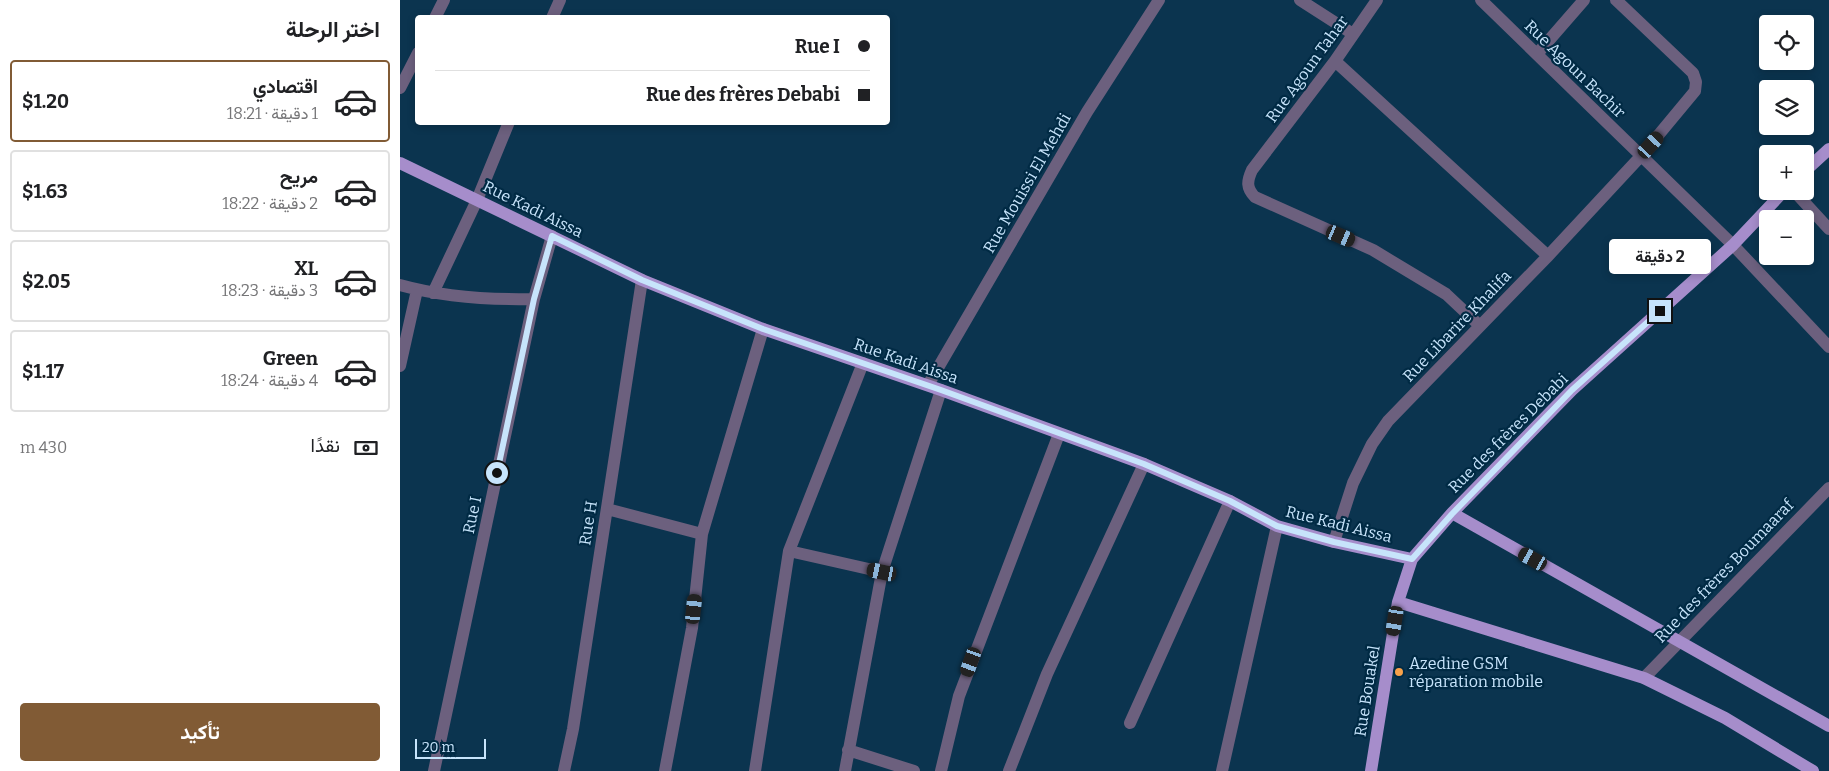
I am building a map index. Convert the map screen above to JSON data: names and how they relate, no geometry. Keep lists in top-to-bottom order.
{
  "streets": {
    "main road": ["Rue Kadi Aissa", "Rue des frères Debabi", "Rue Bouakel"],
    "street": [
      "Rue Agoun Tahar",
      "Rue Agoun Bachir",
      "Rue Mouissi El Mehdi",
      "Rue Libarire Khalifa",
      "Rue I",
      "Rue H",
      "Rue des frères Boumaaraf"
    ]
  },
  "crossings": [
    ["Rue Agoun Tahar", "Rue Libarire Khalifa"],
    ["Rue Agoun Bachir", "Rue Libarire Khalifa"],
    ["Rue Agoun Bachir", "Rue des frères Debabi"],
    ["Rue Mouissi El Mehdi", "Rue Kadi Aissa"],
    ["Rue Kadi Aissa", "Rue Libarire Khalifa"],
    ["Rue Kadi Aissa", "Rue des frères Debabi"],
    ["Rue Kadi Aissa", "Rue I"],
    ["Rue Kadi Aissa", "Rue H"],
    ["Rue Kadi Aissa", "Rue Bouakel"],
    ["Rue des frères Debabi", "Rue Bouakel"]
  ],
  "places": ["Azedine GSM réparation mobile"],
  "scale_bar": "20 m",
  "page": {
    "heading": "اختر الرحلة",
    "map_buttons": ["+", "−"],
    "banner": ["Rue I", "Rue des frères Debabi"],
    "list": [
      {
        "name": "اقتصادي",
        "note": "1 دقيقة · 18:21",
        "value": "$1.20"
      },
      {
        "name": "مريح",
        "note": "2 دقيقة · 18:22",
        "value": "$1.63"
      },
      {
        "name": "XL",
        "note": "3 دقيقة · 18:23",
        "value": "$2.05"
      },
      {
        "name": "Green",
        "note": "4 دقيقة · 18:24",
        "value": "$1.17"
      }
    ],
    "bubble": "2 دقيقة",
    "pay": ["نقدًا", "430 m"],
    "buttons": "تأكيد",
    "scale": "20 m"
  }
}
